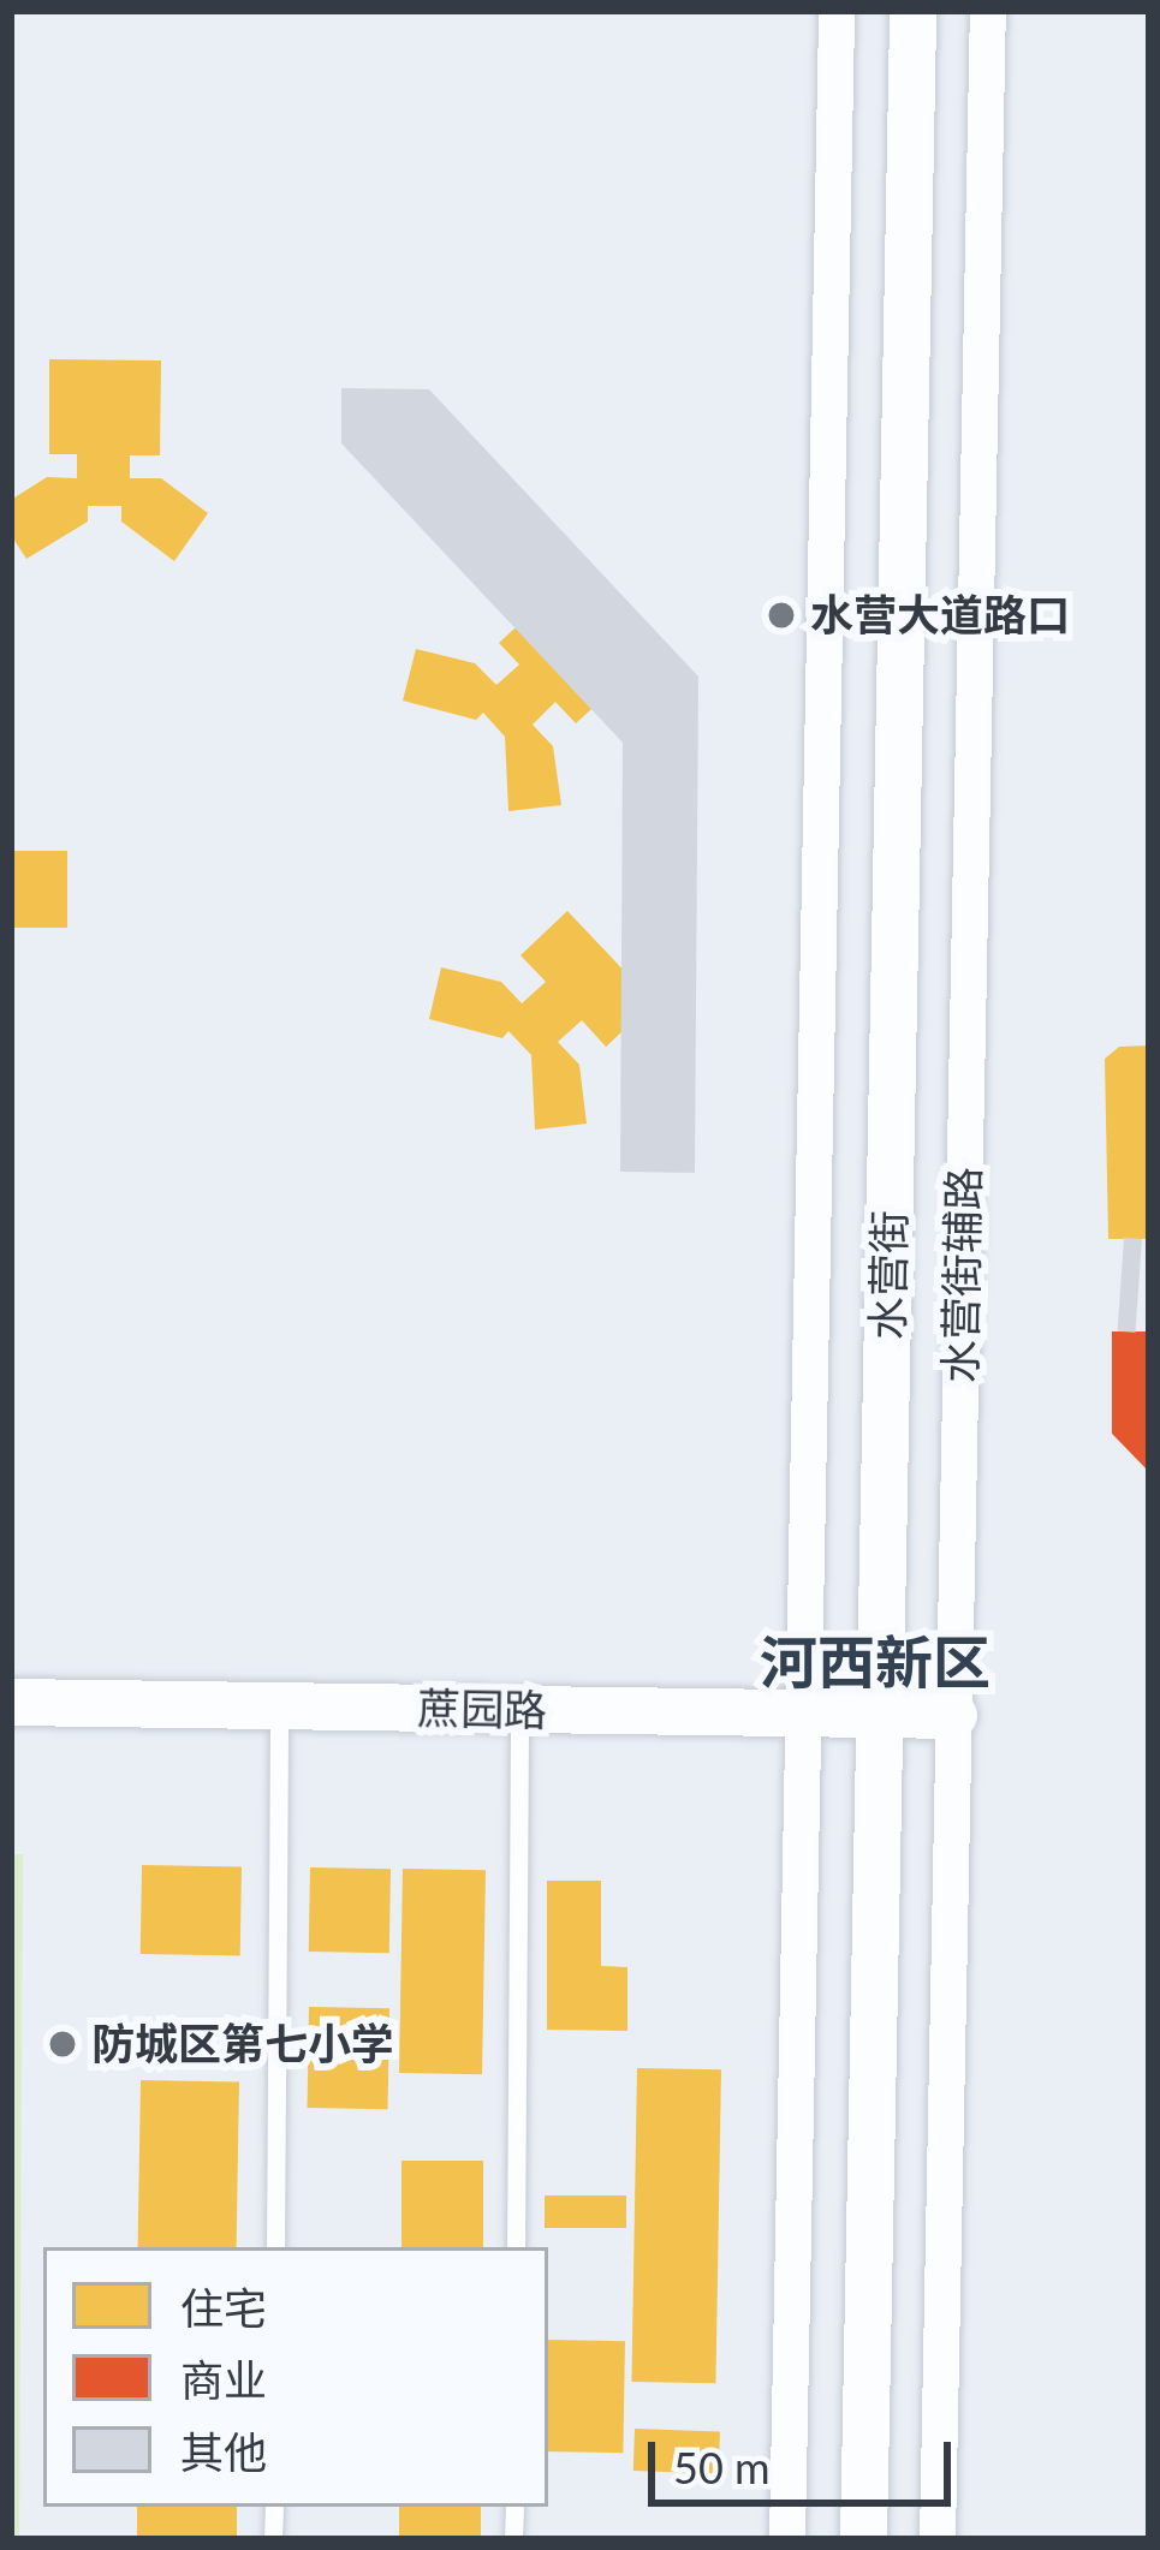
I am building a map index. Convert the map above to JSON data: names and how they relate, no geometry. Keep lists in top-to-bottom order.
{
  "streets": {
    "street": ["水营街", "水营街辅路", "蔗园路"]
  },
  "crossings": [
    ["水营街", "蔗园路"],
    ["水营街辅路", "蔗园路"]
  ],
  "districts": ["河西新区"],
  "places": ["水营大道路口", "防城区第七小学"],
  "legend": ["住宅", "商业", "其他"],
  "scale_bar": "50 m"
}
